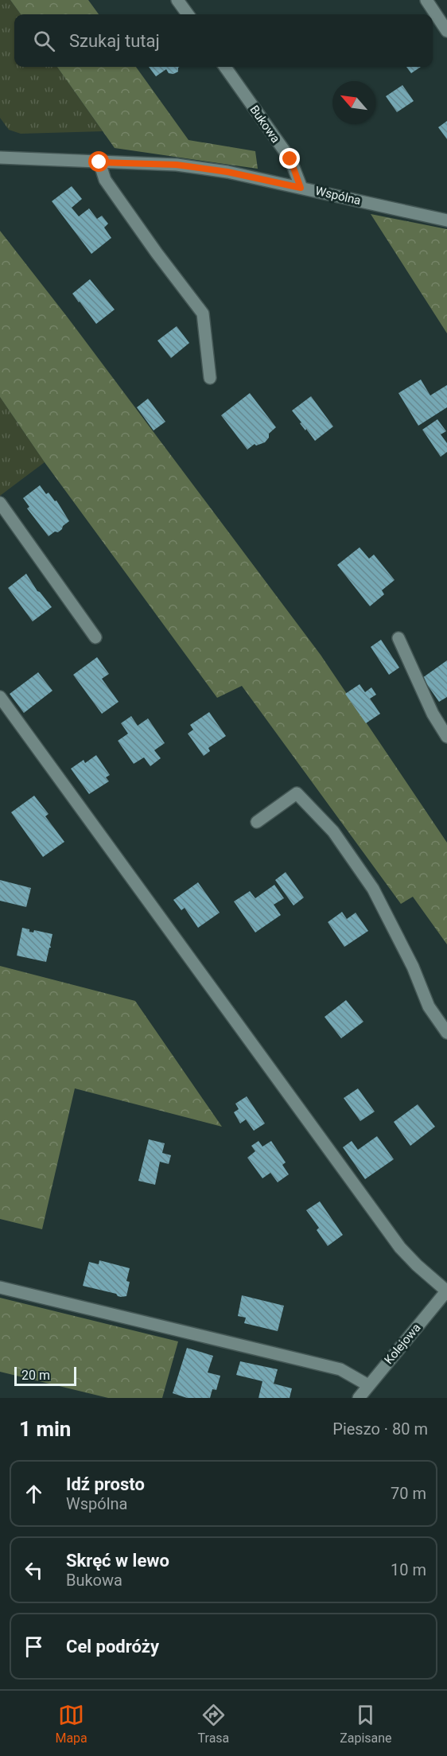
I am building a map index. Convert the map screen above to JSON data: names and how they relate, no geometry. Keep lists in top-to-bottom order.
{
  "streets": {
    "street": ["Bukowa", "Wspólna", "Kolejowa"]
  },
  "crossings": [
    ["Bukowa", "Wspólna"]
  ],
  "scale_bar": "20 m",
  "north": "top left",
  "page": {
    "search": "Szukaj tutaj",
    "scale": "20 m",
    "heading": ["1 min", "Pieszo · 80 m"],
    "list": [
      ["Idź prosto", "Wspólna", "70 m"],
      ["Skręć w lewo", "Bukowa", "10 m"],
      "Cel podróży"
    ],
    "nav": ["Mapa", "Trasa", "Zapisane"]
  }
}
